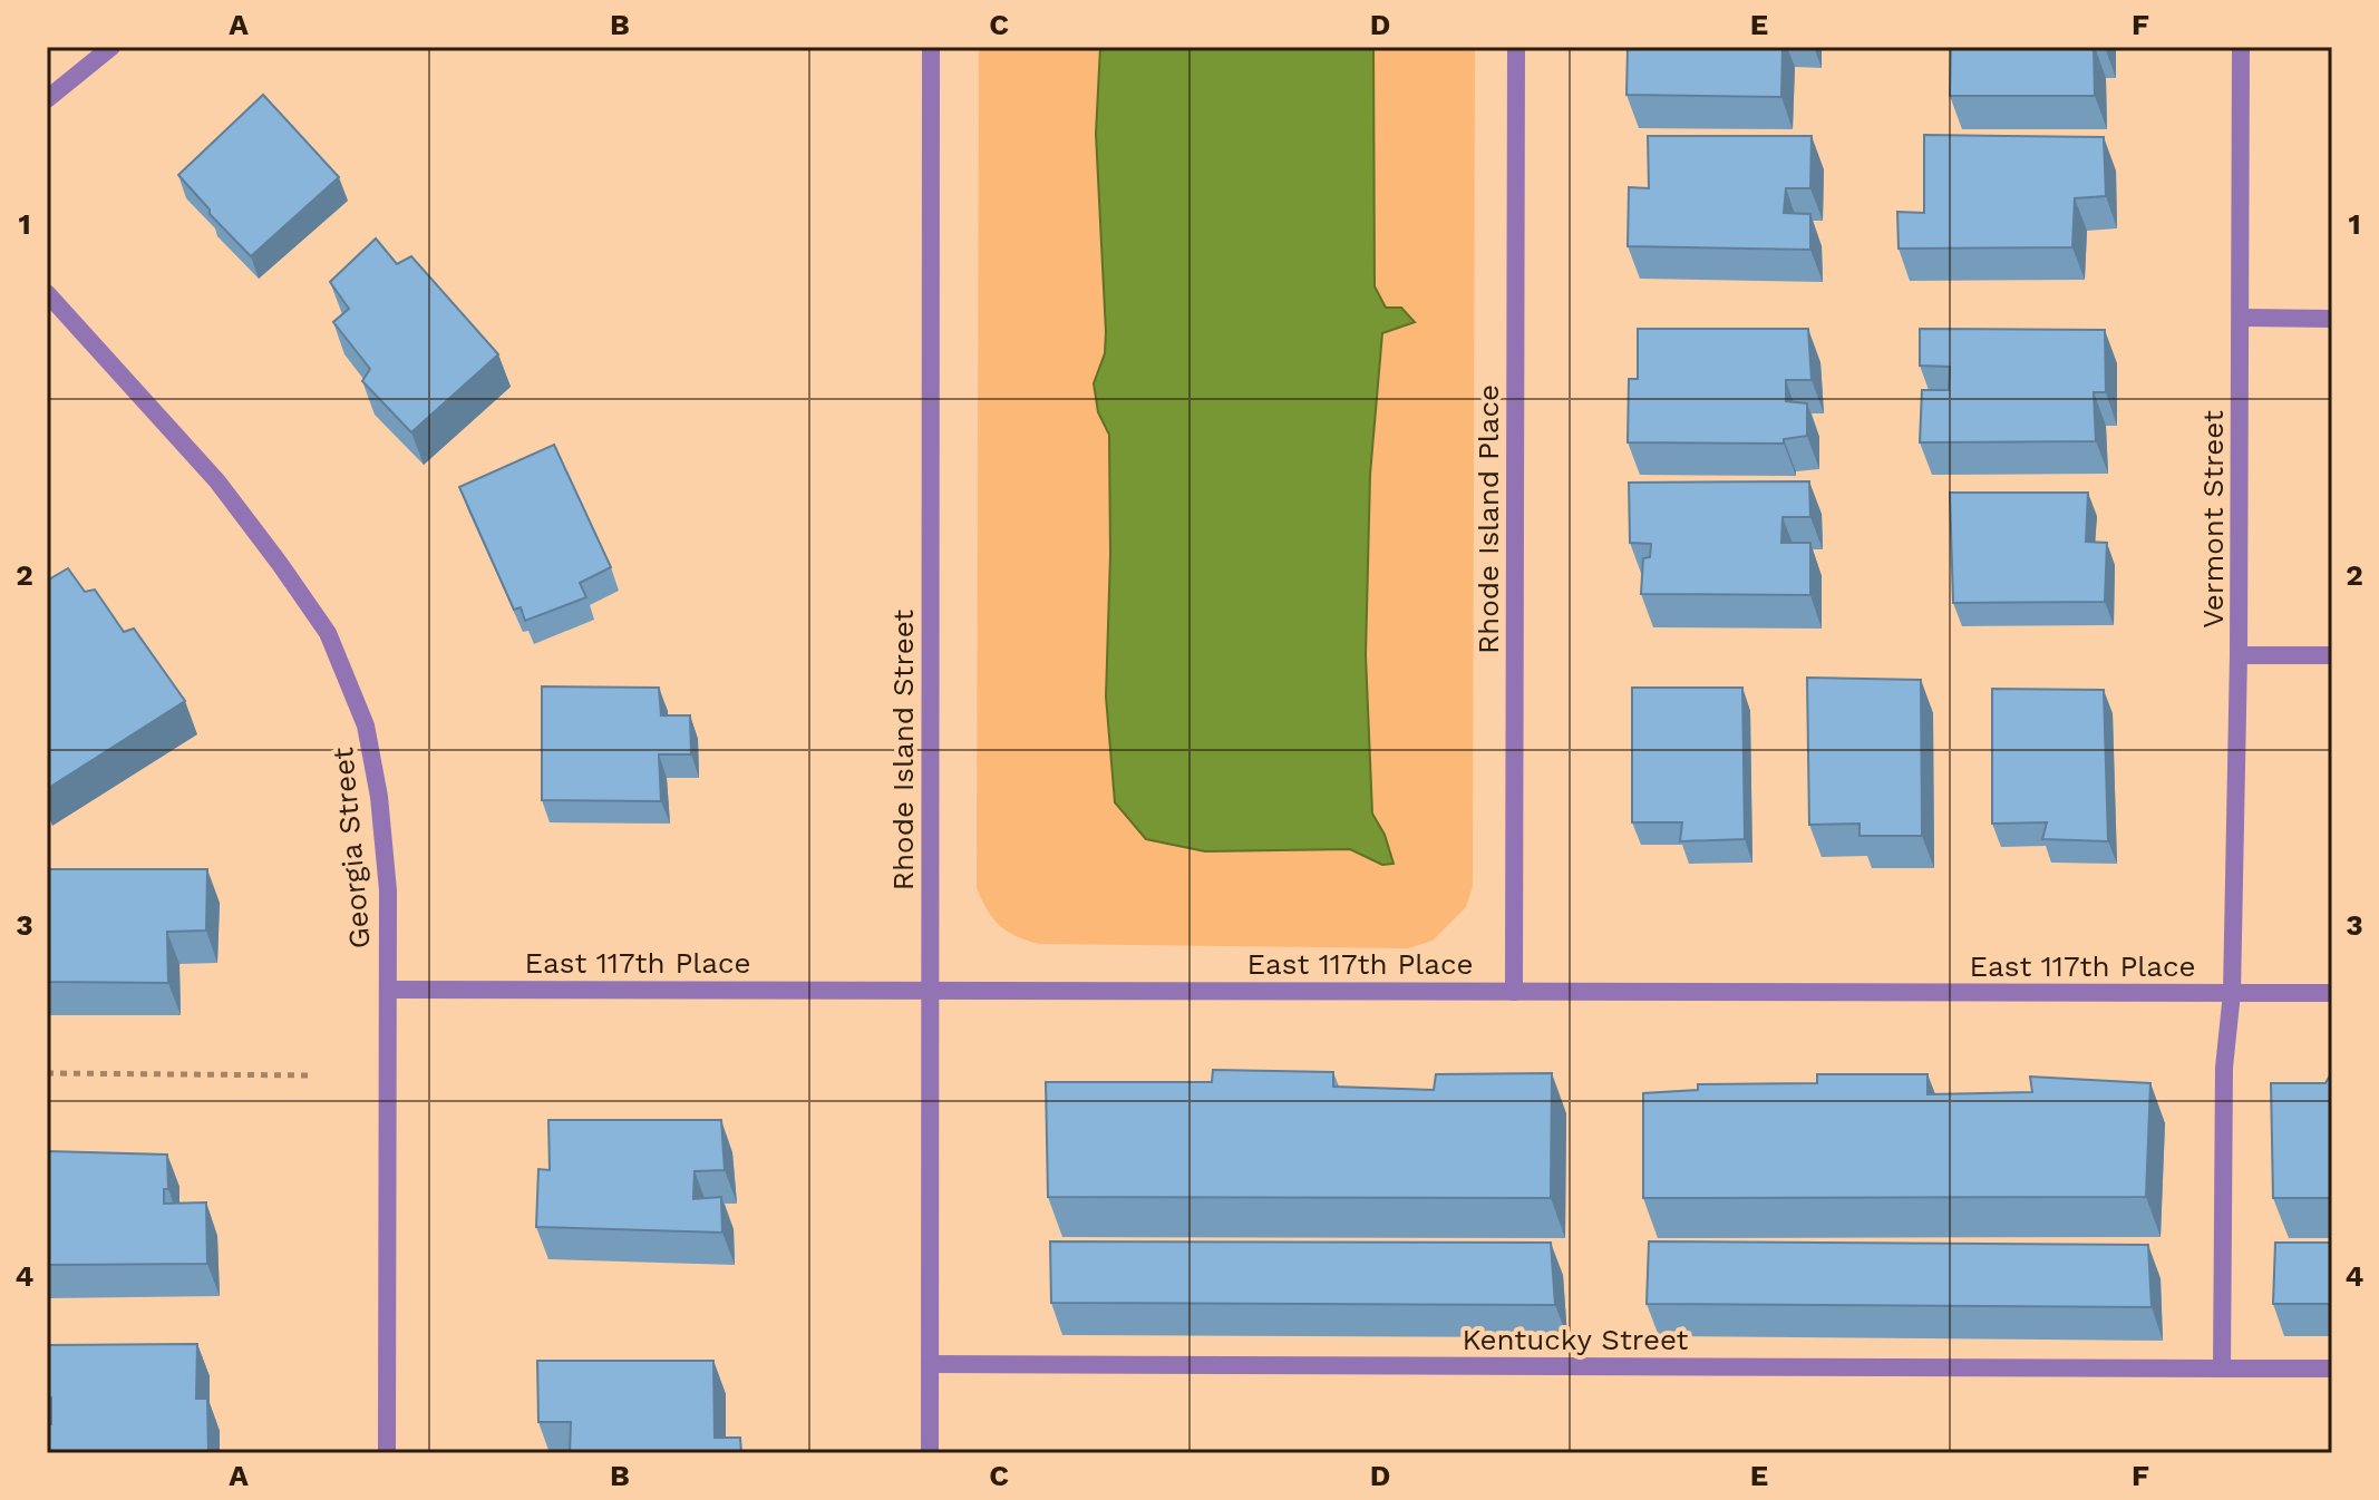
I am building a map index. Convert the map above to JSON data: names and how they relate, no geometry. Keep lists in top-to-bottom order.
{
  "streets": {
    "street": [
      "Rhode Island Place",
      "Vermont Street",
      "Rhode Island Street",
      "Georgia Street",
      "East 117th Place",
      "Kentucky Street"
    ]
  },
  "crossings": [
    ["Rhode Island Place", "East 117th Place"],
    ["Vermont Street", "East 117th Place"],
    ["Vermont Street", "Kentucky Street"],
    ["Rhode Island Street", "East 117th Place"],
    ["Rhode Island Street", "Kentucky Street"],
    ["Georgia Street", "East 117th Place"]
  ],
  "grid": {
    "columns": [
      "A",
      "B",
      "C",
      "D",
      "E",
      "F"
    ],
    "rows": [
      "1",
      "2",
      "3",
      "4"
    ]
  }
}
